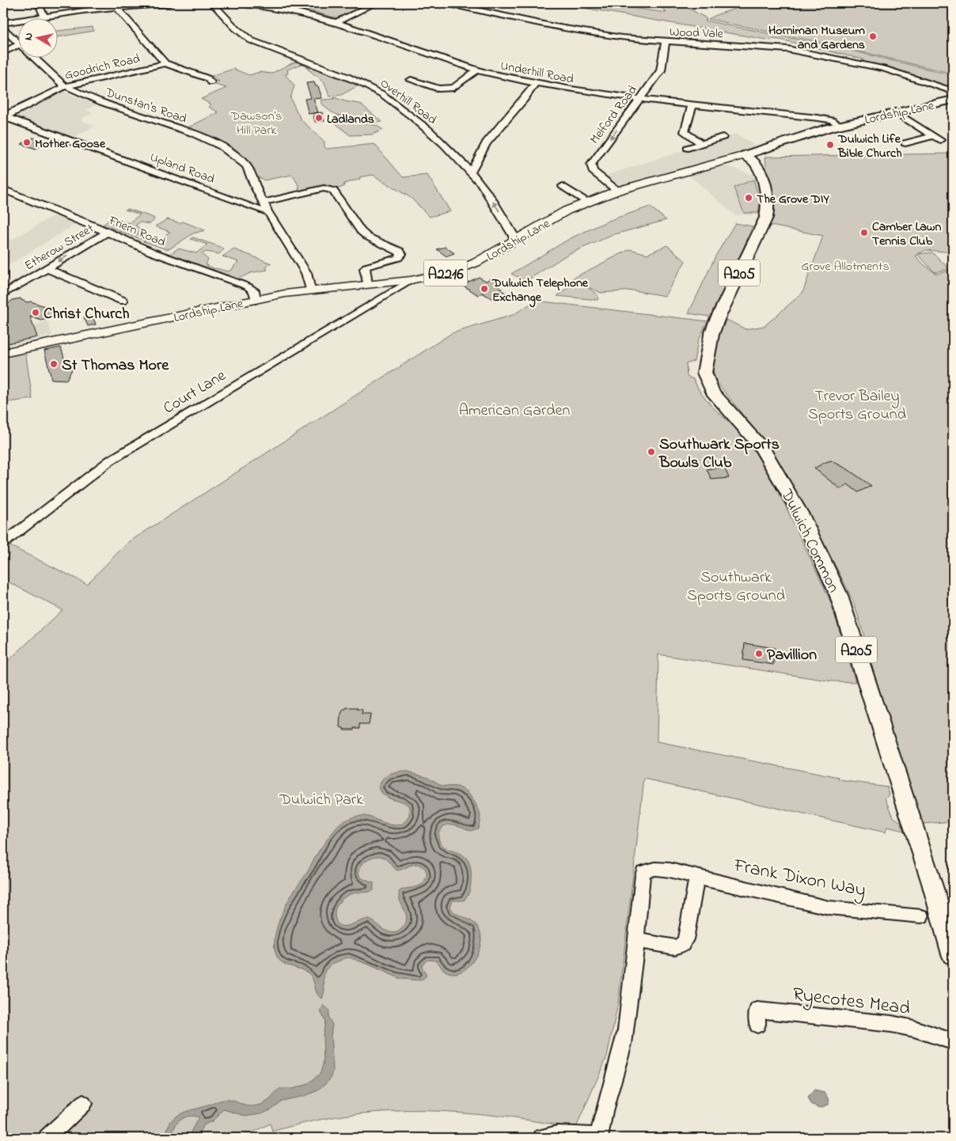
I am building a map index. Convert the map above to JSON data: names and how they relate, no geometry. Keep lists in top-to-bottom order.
{
  "streets": {
    "highway": ["Lordship Lane", "A205", "Dulwich Common"],
    "main road": ["A2216"],
    "street": [
      "Wood Vale",
      "Goodrich Road",
      "Underhill Road",
      "Overhill Road",
      "Dunstan's Road",
      "Melford Road",
      "Upland Road",
      "Friern Road",
      "Etherow Street",
      "Court Lane",
      "Frank Dixon Way",
      "Ryecotes Mead"
    ]
  },
  "crossings": [
    ["Wood Vale", "Melford Road"],
    ["Goodrich Road", "Dunstan's Road"],
    ["Goodrich Road", "Upland Road"],
    ["Underhill Road", "Lordship Lane"],
    ["Underhill Road", "Melford Road"],
    ["Overhill Road", "Lordship Lane"],
    ["Dunstan's Road", "Upland Road"],
    ["Lordship Lane", "Melford Road"],
    ["Lordship Lane", "Friern Road"],
    ["Lordship Lane", "Court Lane"],
    ["Lordship Lane", "Dulwich Common"],
    ["Friern Road", "Etherow Street"]
  ],
  "one_way": ["Etherow Street"],
  "parks": [
    "Dawson's Hill Park",
    "Grove Allotments",
    "Trevor Bailey Sports Ground",
    "American Garden",
    "Southwark Sports Ground",
    "Dulwich Park"
  ],
  "places": [
    "Horniman Museum and Gardens",
    "Ladlands",
    "Mother Goose",
    "Dulwich Life Bible Church",
    "The Grove DIY",
    "Camber Lawn Tennis Club",
    "Dulwich Telephone Exchange",
    "Christ Church",
    "St Thomas More",
    "Southwark Sports Bowls Club",
    "Pavillion"
  ],
  "north": "left"
}
